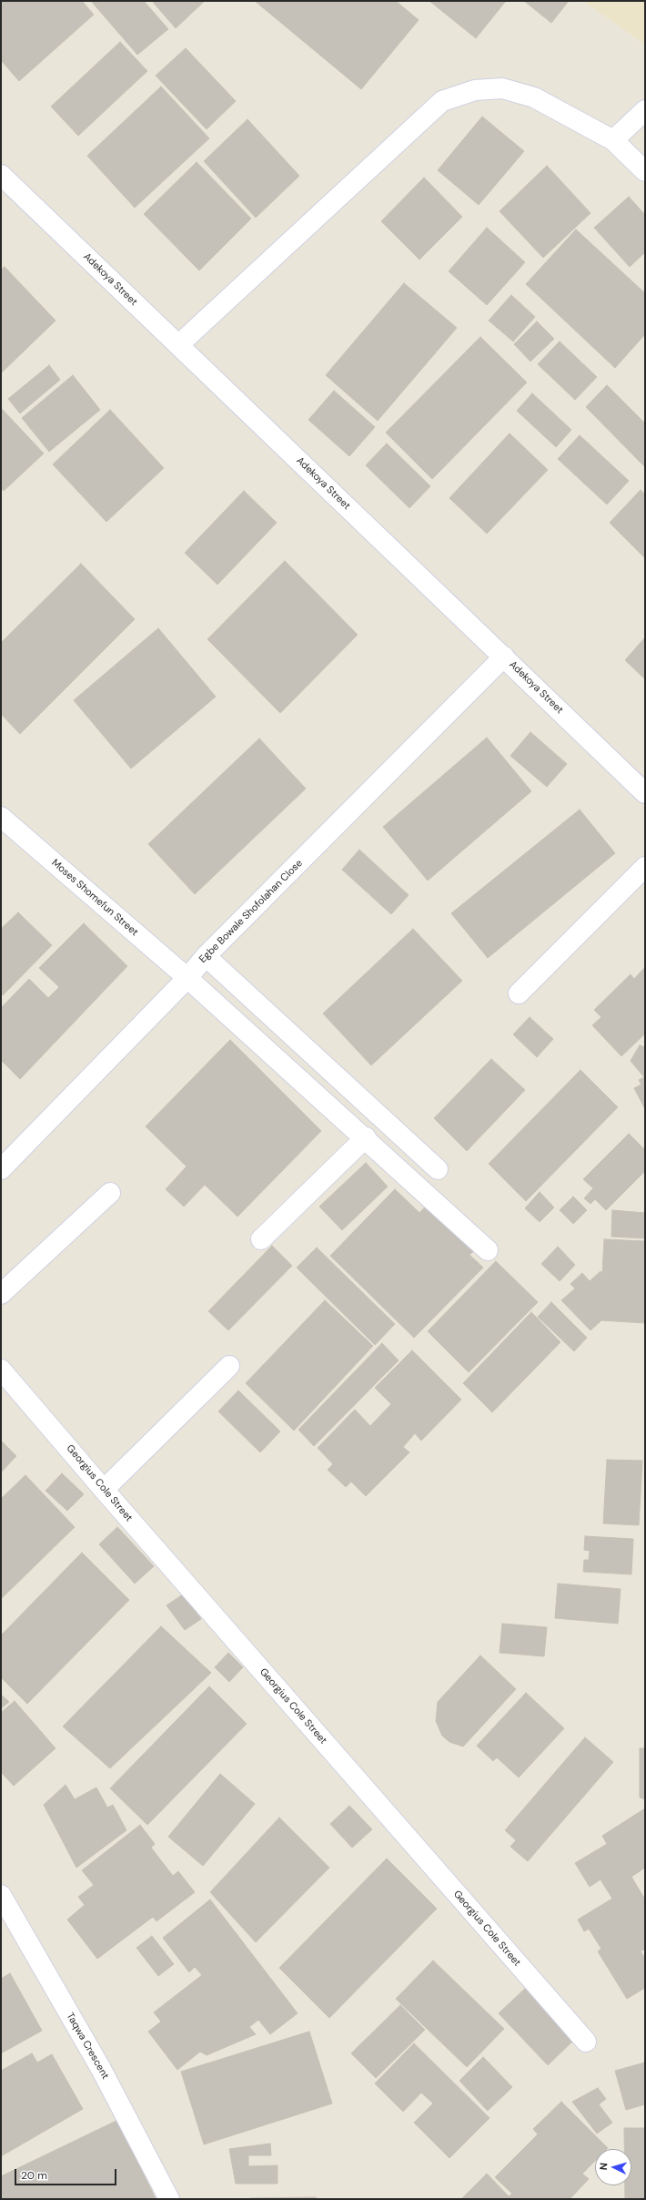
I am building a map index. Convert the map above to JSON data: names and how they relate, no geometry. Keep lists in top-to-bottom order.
{
  "streets": {
    "street": [
      "Adekoya Street",
      "Moses Shomefun Street",
      "Egbe Bowale Shofolahan Close",
      "Georgius Cole Street",
      "Taqwa Crescent"
    ]
  },
  "crossings": [
    ["Adekoya Street", "Egbe Bowale Shofolahan Close"],
    ["Moses Shomefun Street", "Egbe Bowale Shofolahan Close"]
  ],
  "scale_bar": "20 m",
  "north": "left"
}
